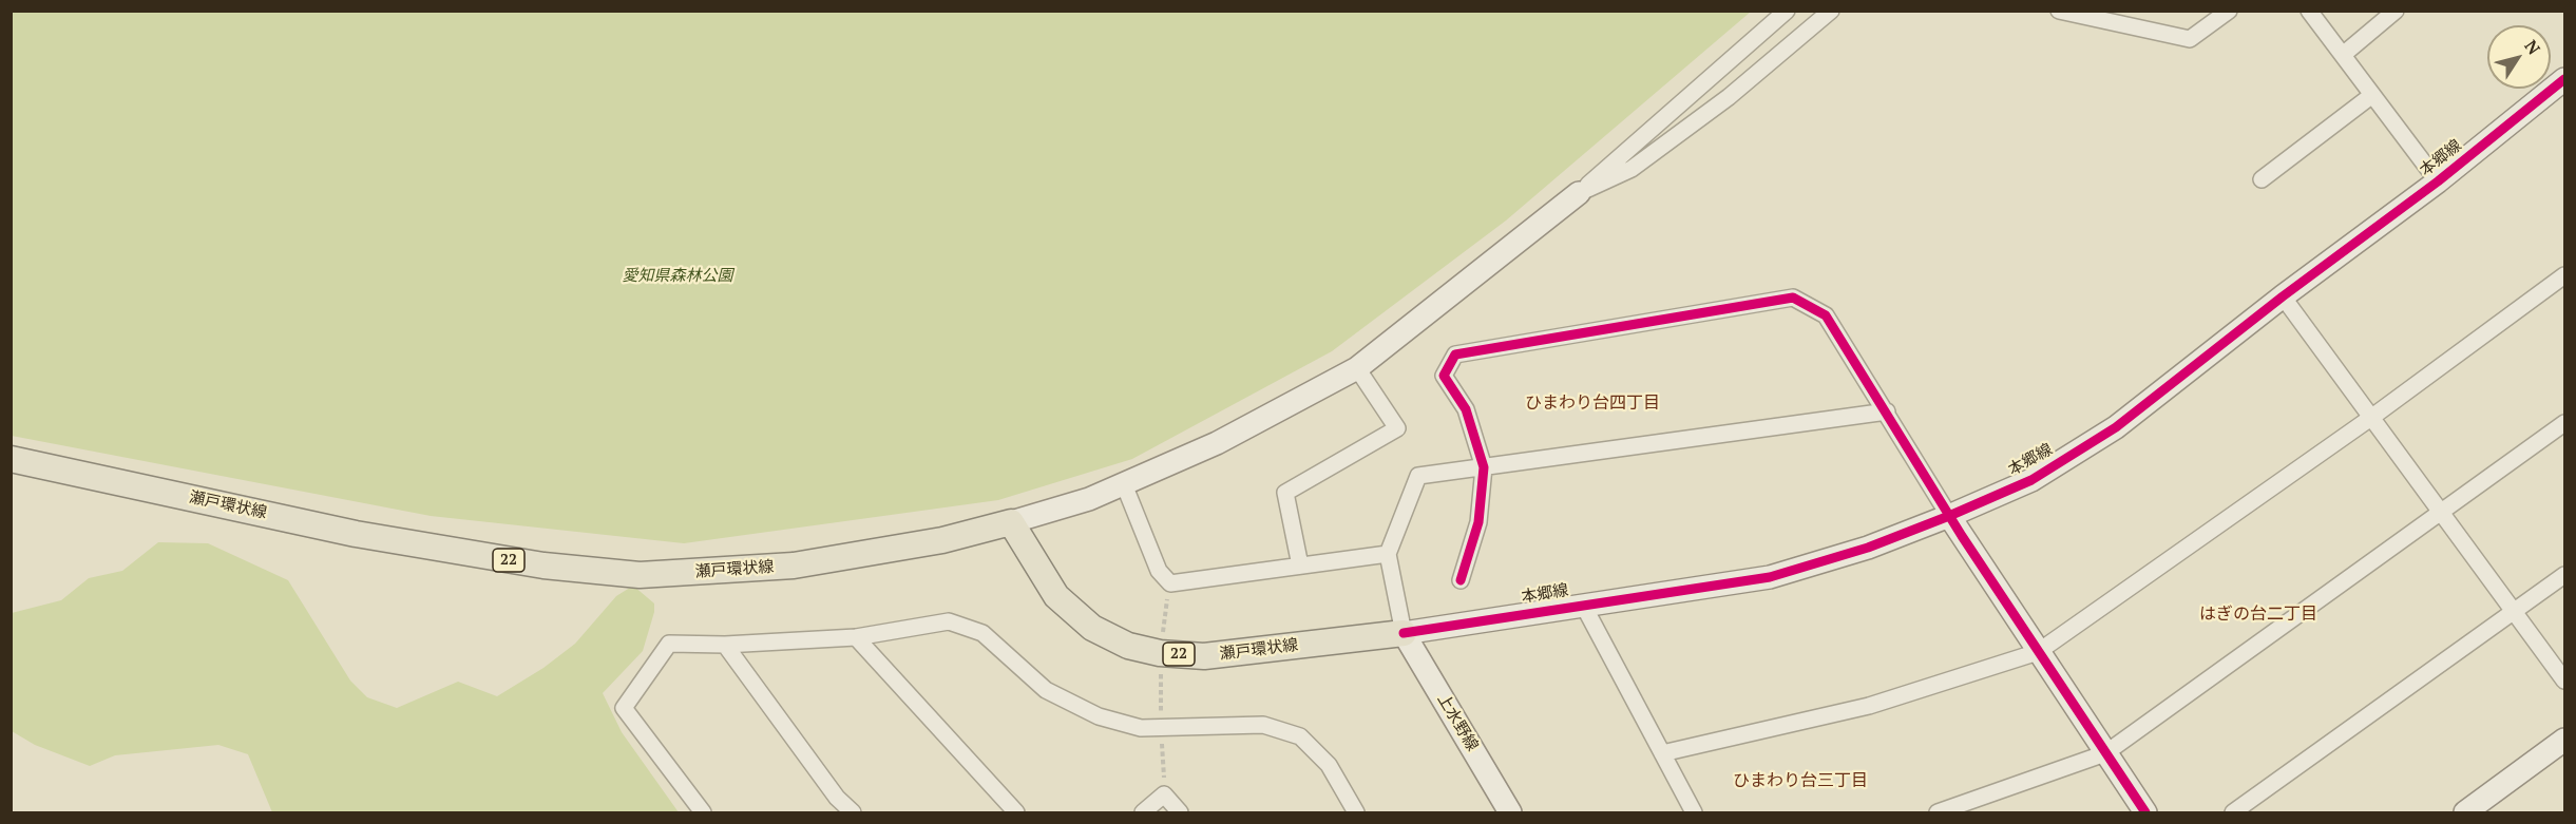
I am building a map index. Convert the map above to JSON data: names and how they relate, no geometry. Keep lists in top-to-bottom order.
{
  "streets": {
    "main road": ["瀬戸環状線", "22"],
    "street": ["本郷線", "上水野線"]
  },
  "crossings": [
    ["本郷線", "瀬戸環状線"],
    ["本郷線", "上水野線"],
    ["瀬戸環状線", "上水野線"]
  ],
  "districts": ["ひまわり台四丁目", "はぎの台二丁目", "ひまわり台三丁目"],
  "parks": ["愛知県森林公園"],
  "north": "top right"
}
